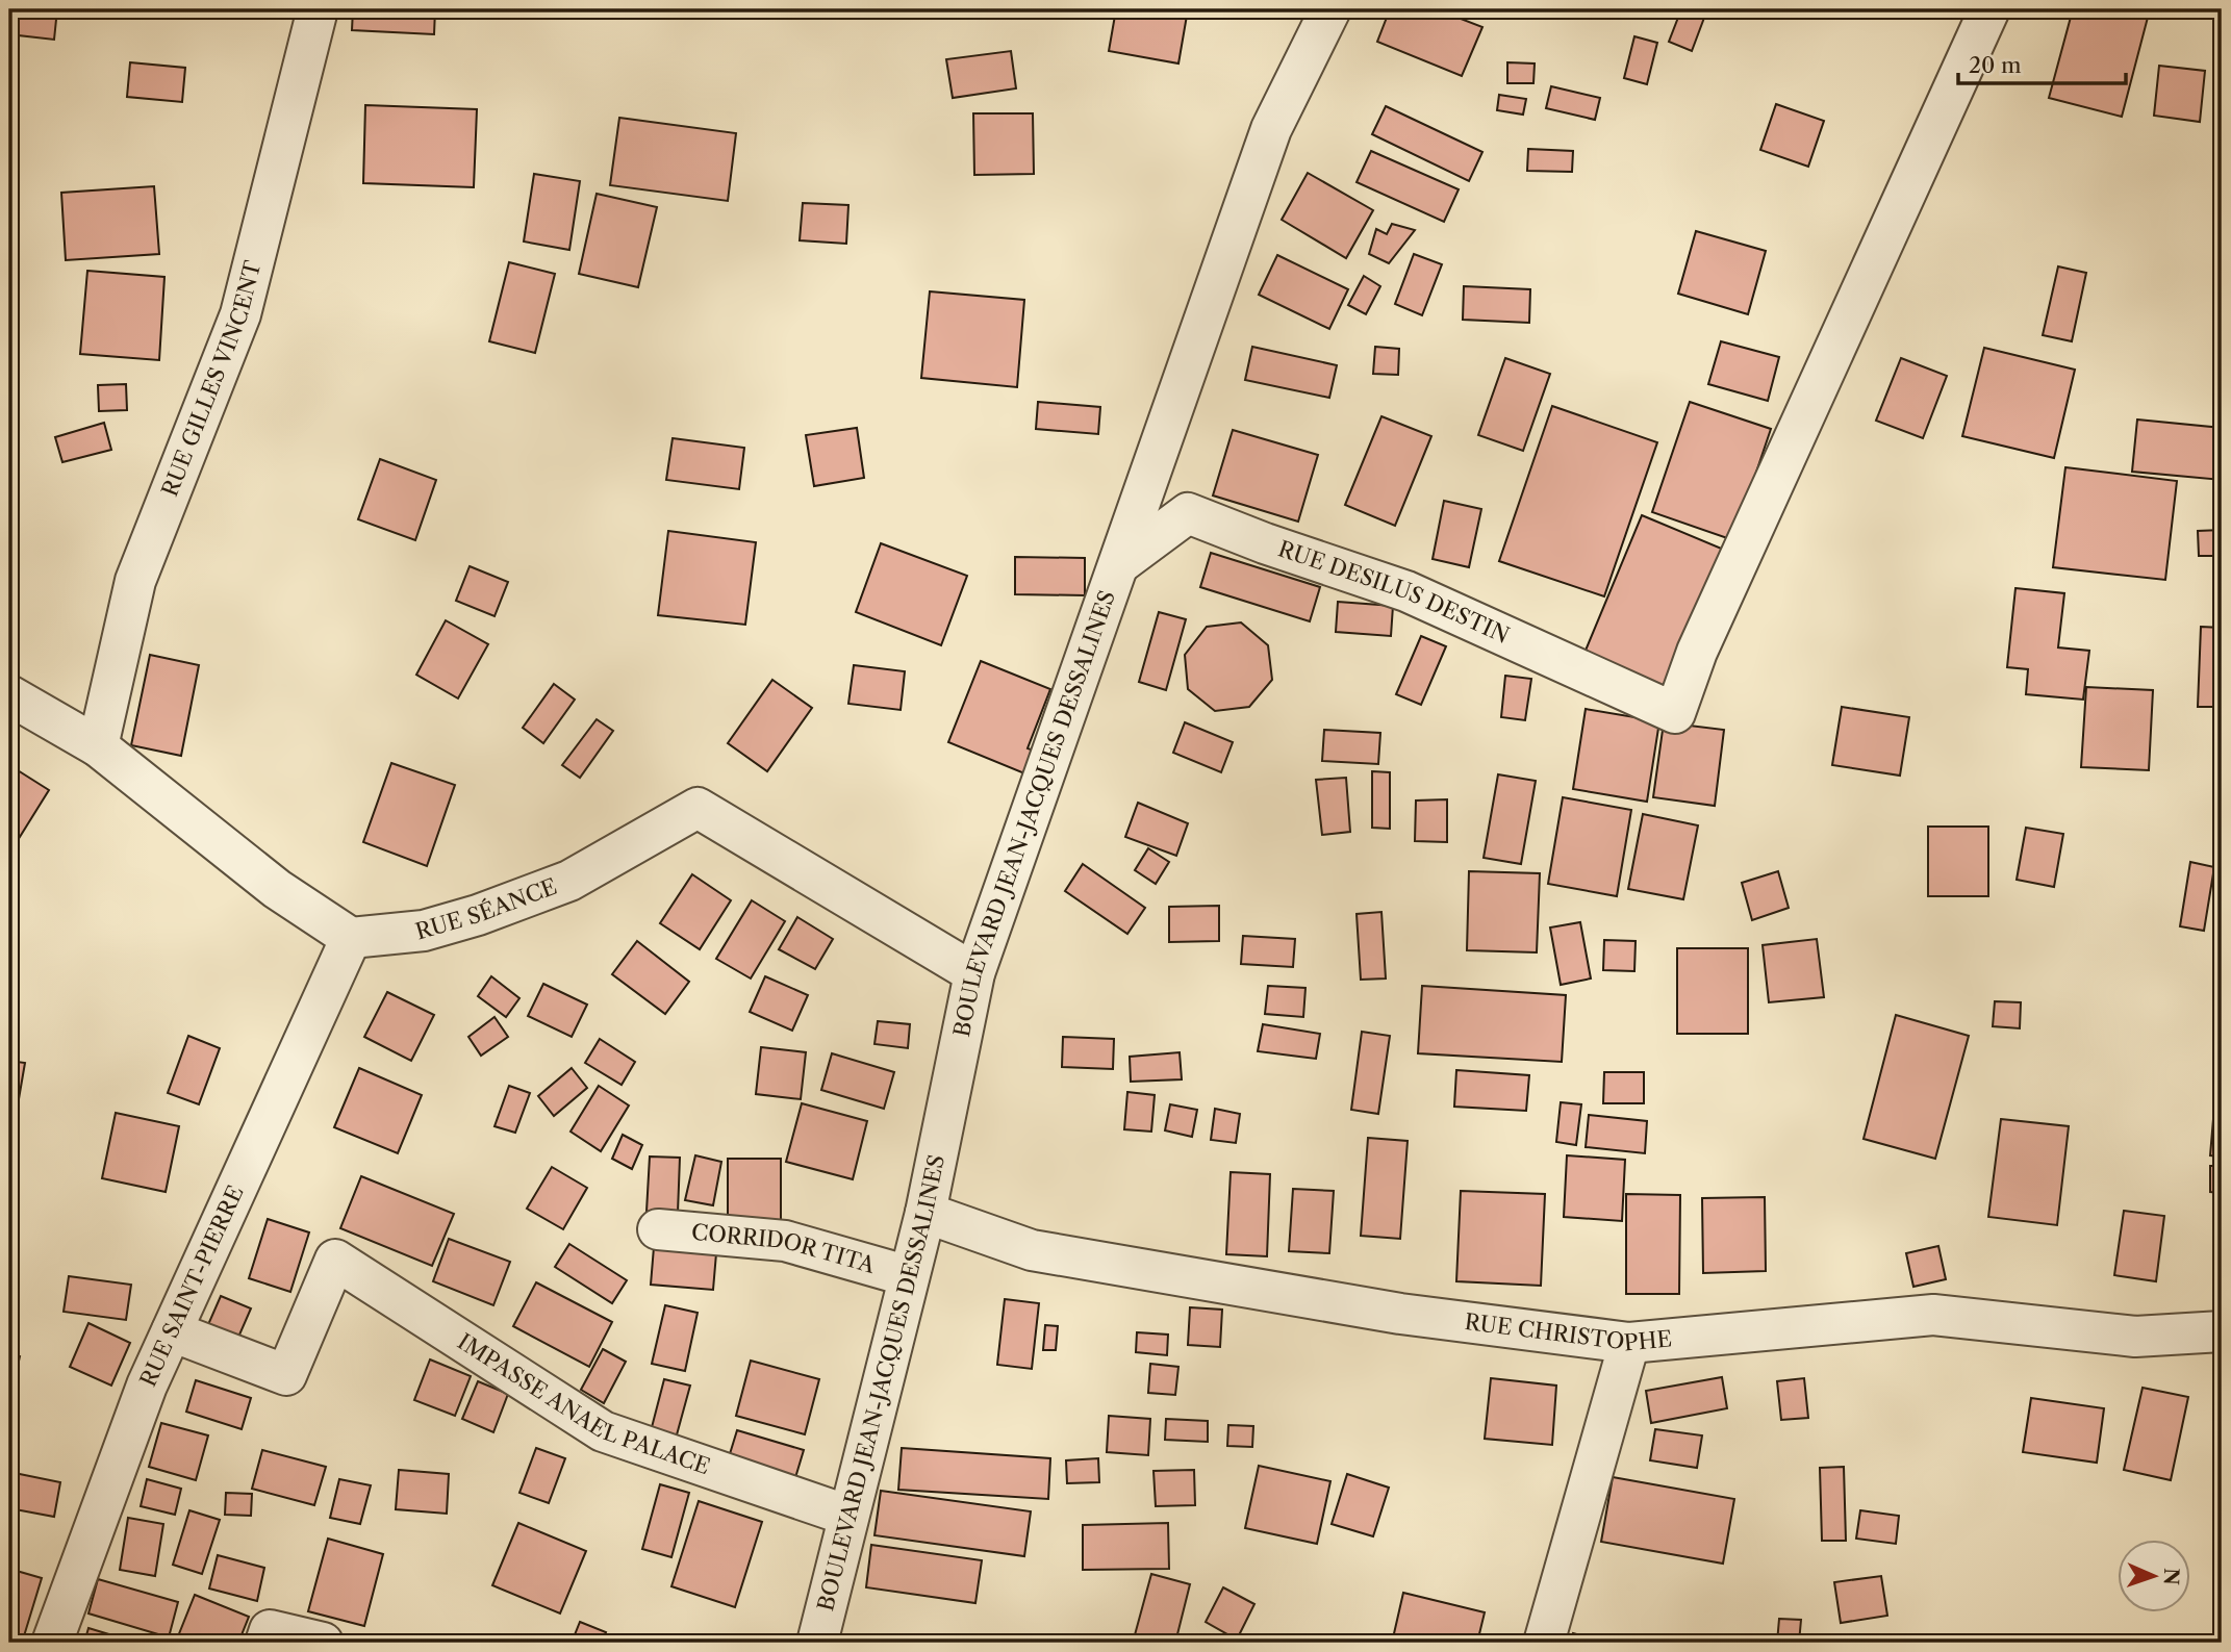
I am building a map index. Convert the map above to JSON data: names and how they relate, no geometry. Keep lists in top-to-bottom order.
{
  "streets": {
    "street": [
      "RUE GILLES VINCENT",
      "RUE DESILUS DESTIN",
      "BOULEVARD JEAN-JACQUES DESSALINES",
      "RUE SÉANCE",
      "CORRIDOR TITA",
      "RUE SAINT-PIERRE",
      "RUE CHRISTOPHE",
      "IMPASSE ANAEL PALACE"
    ]
  },
  "crossings": [
    ["RUE DESILUS DESTIN", "BOULEVARD JEAN-JACQUES DESSALINES"],
    ["BOULEVARD JEAN-JACQUES DESSALINES", "RUE SÉANCE"],
    ["BOULEVARD JEAN-JACQUES DESSALINES", "CORRIDOR TITA"],
    ["BOULEVARD JEAN-JACQUES DESSALINES", "RUE CHRISTOPHE"],
    ["BOULEVARD JEAN-JACQUES DESSALINES", "IMPASSE ANAEL PALACE"],
    ["RUE SÉANCE", "RUE SAINT-PIERRE"],
    ["RUE SAINT-PIERRE", "IMPASSE ANAEL PALACE"]
  ],
  "scale_bar": "20 m",
  "north": "right"
}
